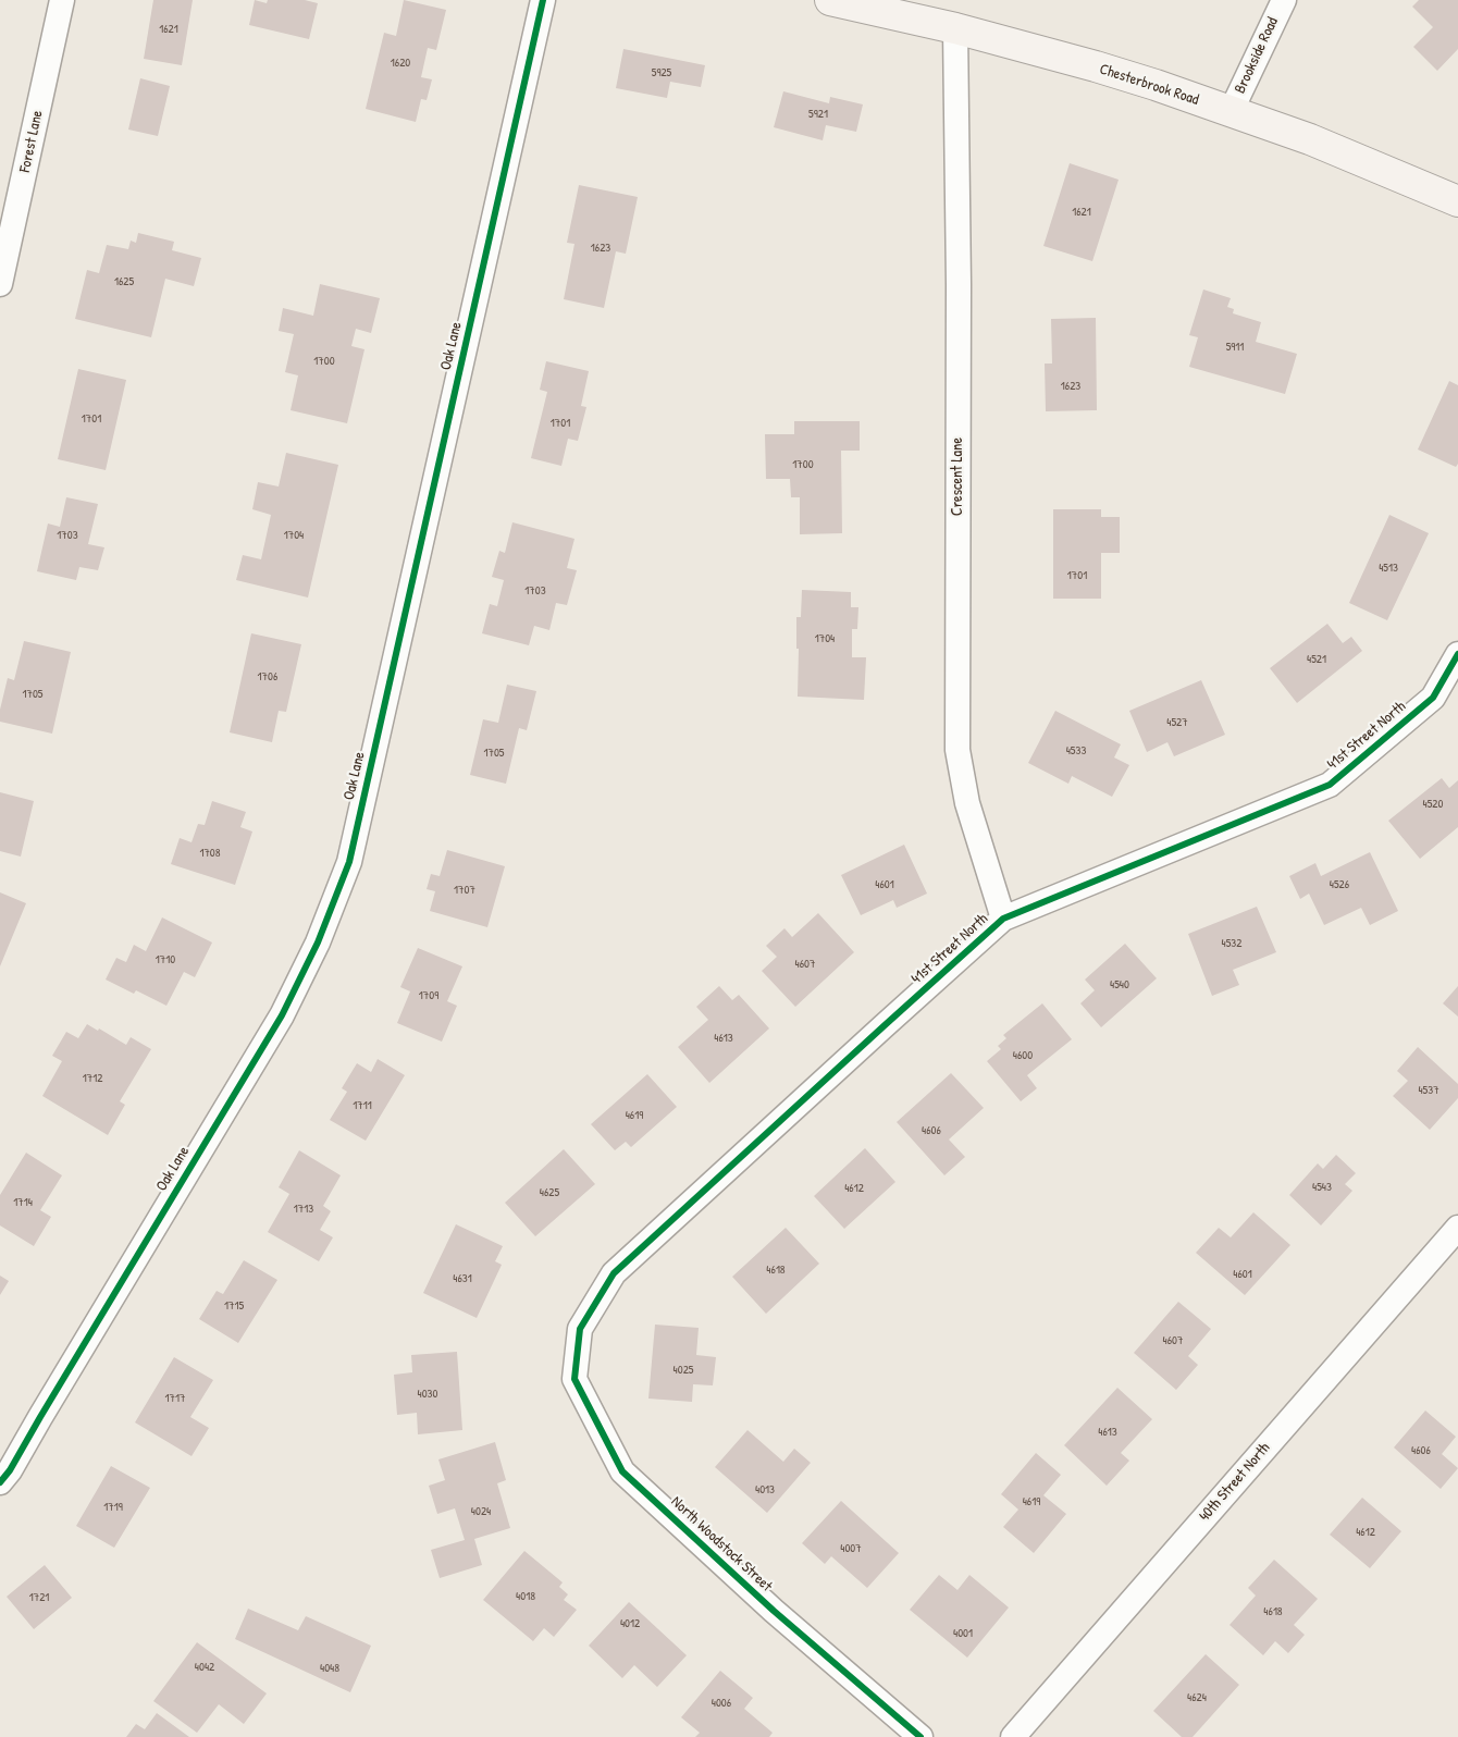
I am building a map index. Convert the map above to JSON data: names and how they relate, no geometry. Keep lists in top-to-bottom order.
{
  "streets": {
    "street": [
      "Brookside Road",
      "Chesterbrook Road",
      "Forest Lane",
      "Oak Lane",
      "Crescent Lane",
      "41st Street North",
      "40th Street North",
      "North Woodstock Street"
    ]
  },
  "crossings": [
    ["Brookside Road", "Chesterbrook Road"],
    ["Chesterbrook Road", "Crescent Lane"],
    ["Crescent Lane", "41st Street North"],
    ["41st Street North", "North Woodstock Street"]
  ],
  "house_numbers": [
    "1621",
    "1620",
    "5925",
    "5921",
    "1621",
    "1623",
    "1625",
    "5911",
    "1700",
    "1623",
    "1701",
    "1701",
    "1700",
    "1703",
    "1704",
    "4513",
    "1701",
    "1703",
    "1704",
    "4521",
    "1706",
    "1705",
    "4527",
    "4533",
    "1705",
    "4520",
    "1708",
    "4601",
    "4526",
    "1707",
    "4532",
    "1710",
    "4607",
    "4540",
    "1709",
    "4613",
    "4600",
    "1712",
    "4537",
    "1711",
    "4619",
    "4606",
    "4543",
    "4612",
    "4625",
    "1714",
    "1713",
    "4618",
    "4601",
    "4631",
    "1715",
    "4607",
    "4025",
    "4030",
    "1717",
    "4613",
    "4606",
    "4013",
    "4619",
    "1719",
    "4024",
    "4612",
    "4007",
    "4018",
    "1721",
    "4618",
    "4012",
    "4001",
    "4042",
    "4048",
    "4624",
    "4006"
  ]
}
